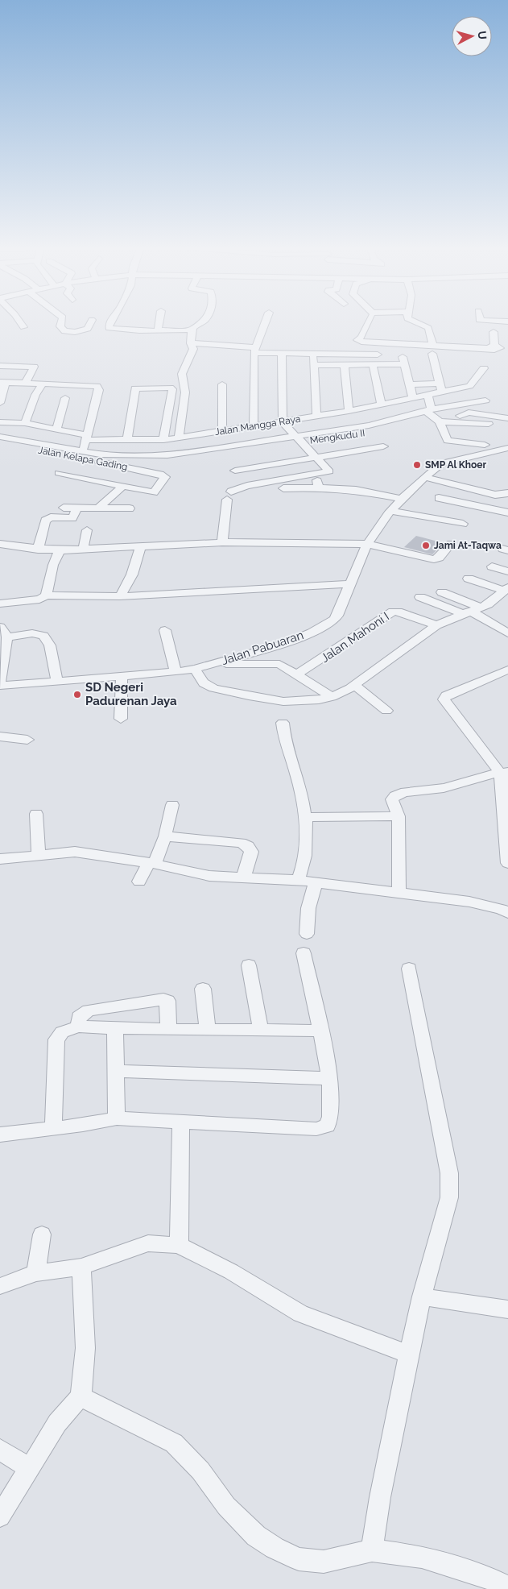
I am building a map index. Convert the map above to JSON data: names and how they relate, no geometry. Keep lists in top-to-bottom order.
{
  "streets": {
    "street": [
      "Jalan Mangga Raya",
      "Mengkudu II",
      "Jalan Kelapa Gading",
      "Jalan Mahoni I",
      "Jalan Pabuaran"
    ]
  },
  "places": ["SMP Al Khoer", "Jami At-Taqwa", "SD Negeri Padurenan Jaya"],
  "north": "right"
}
